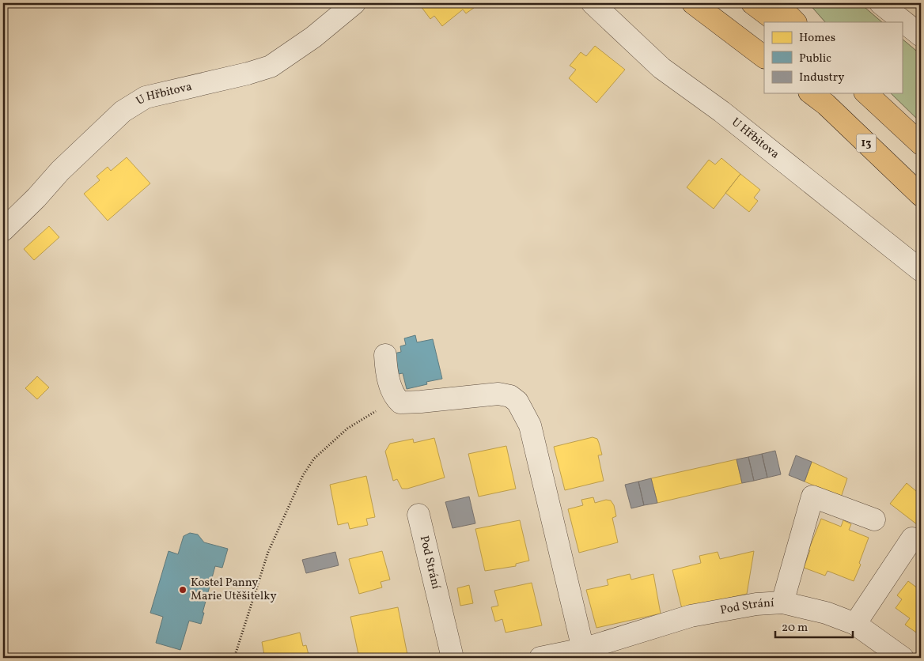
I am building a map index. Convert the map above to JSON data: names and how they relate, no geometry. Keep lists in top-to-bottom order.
{
  "streets": {
    "highway": ["13"],
    "street": ["U Hřbitova", "Pod Strání"]
  },
  "places": ["Kostel Panny Marie Utěšitelky"],
  "legend": ["Homes", "Public", "Industry"],
  "scale_bar": "20 m"
}
